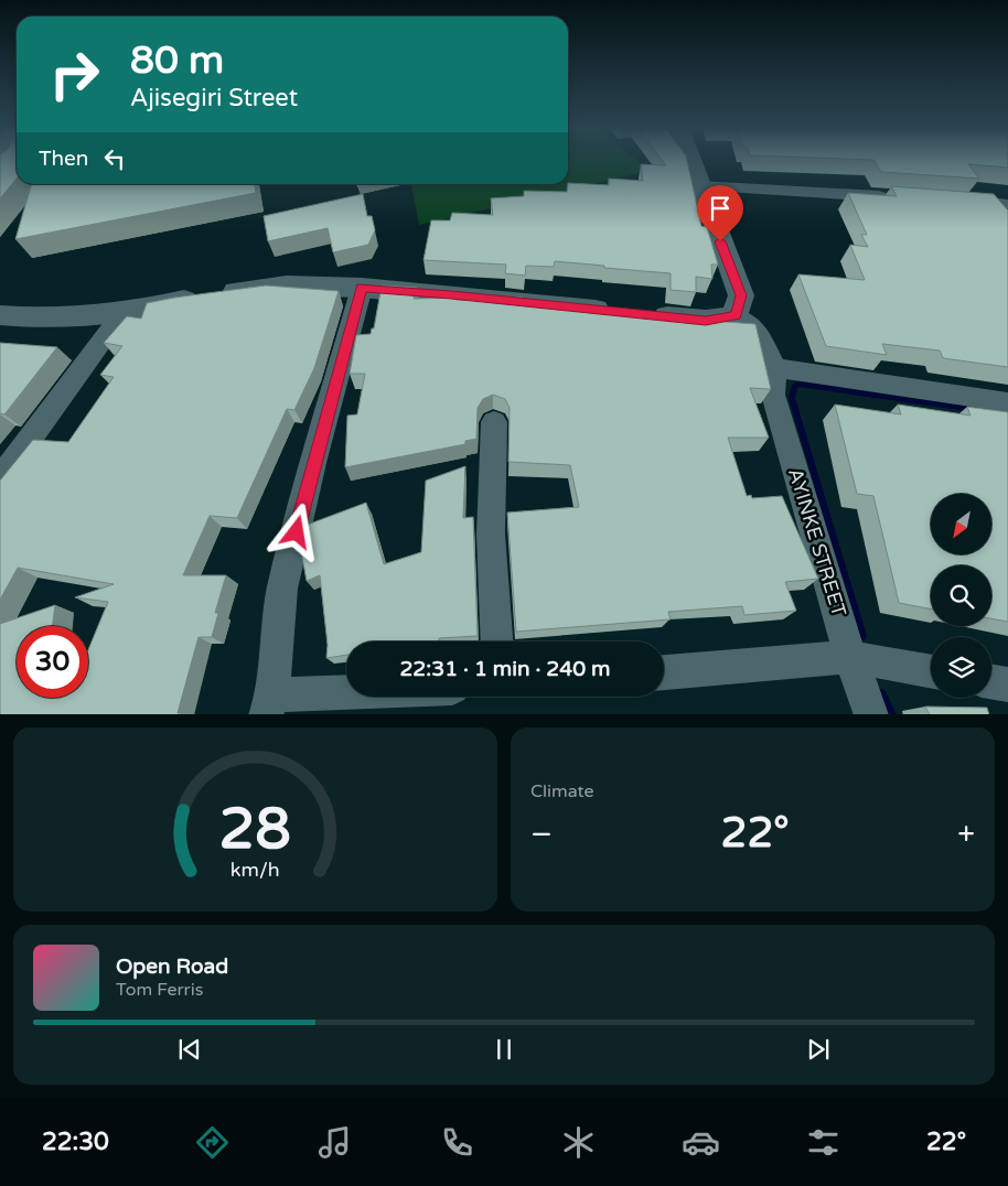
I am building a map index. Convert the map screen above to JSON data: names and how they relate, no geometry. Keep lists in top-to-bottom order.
{
  "streets": {
    "street": ["AYINKE STREET"]
  },
  "north": "bottom left",
  "page": {
    "turn": ["80 m", "Ajisegiri Street"],
    "then": "Then",
    "limit": "30",
    "trip": "22:31 · 1 min · 240 m",
    "tile": "Climate",
    "heat": ["−", "22°", "+"],
    "song": ["Open Road", "Tom Ferris"],
    "tabs": ["22:30", "22°"],
    "gauge": ["28", "km/h"]
  }
}
